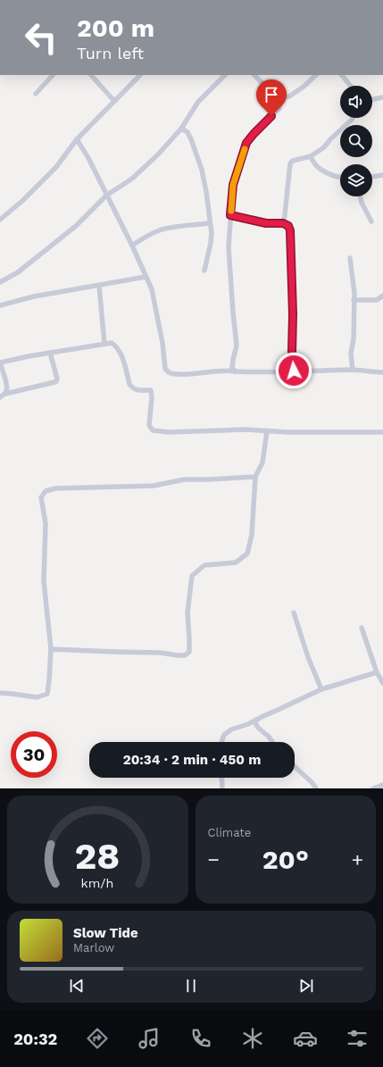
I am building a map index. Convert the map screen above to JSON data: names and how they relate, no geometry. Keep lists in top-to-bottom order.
{
  "page": {
    "turn": ["200 m", "Turn left"],
    "limit": "30",
    "trip": "20:34 · 2 min · 450 m",
    "tile": "Climate",
    "heat": ["−", "20°", "+"],
    "song": ["Slow Tide", "Marlow"],
    "tabs": "20:32",
    "gauge": ["28", "km/h"]
  }
}
